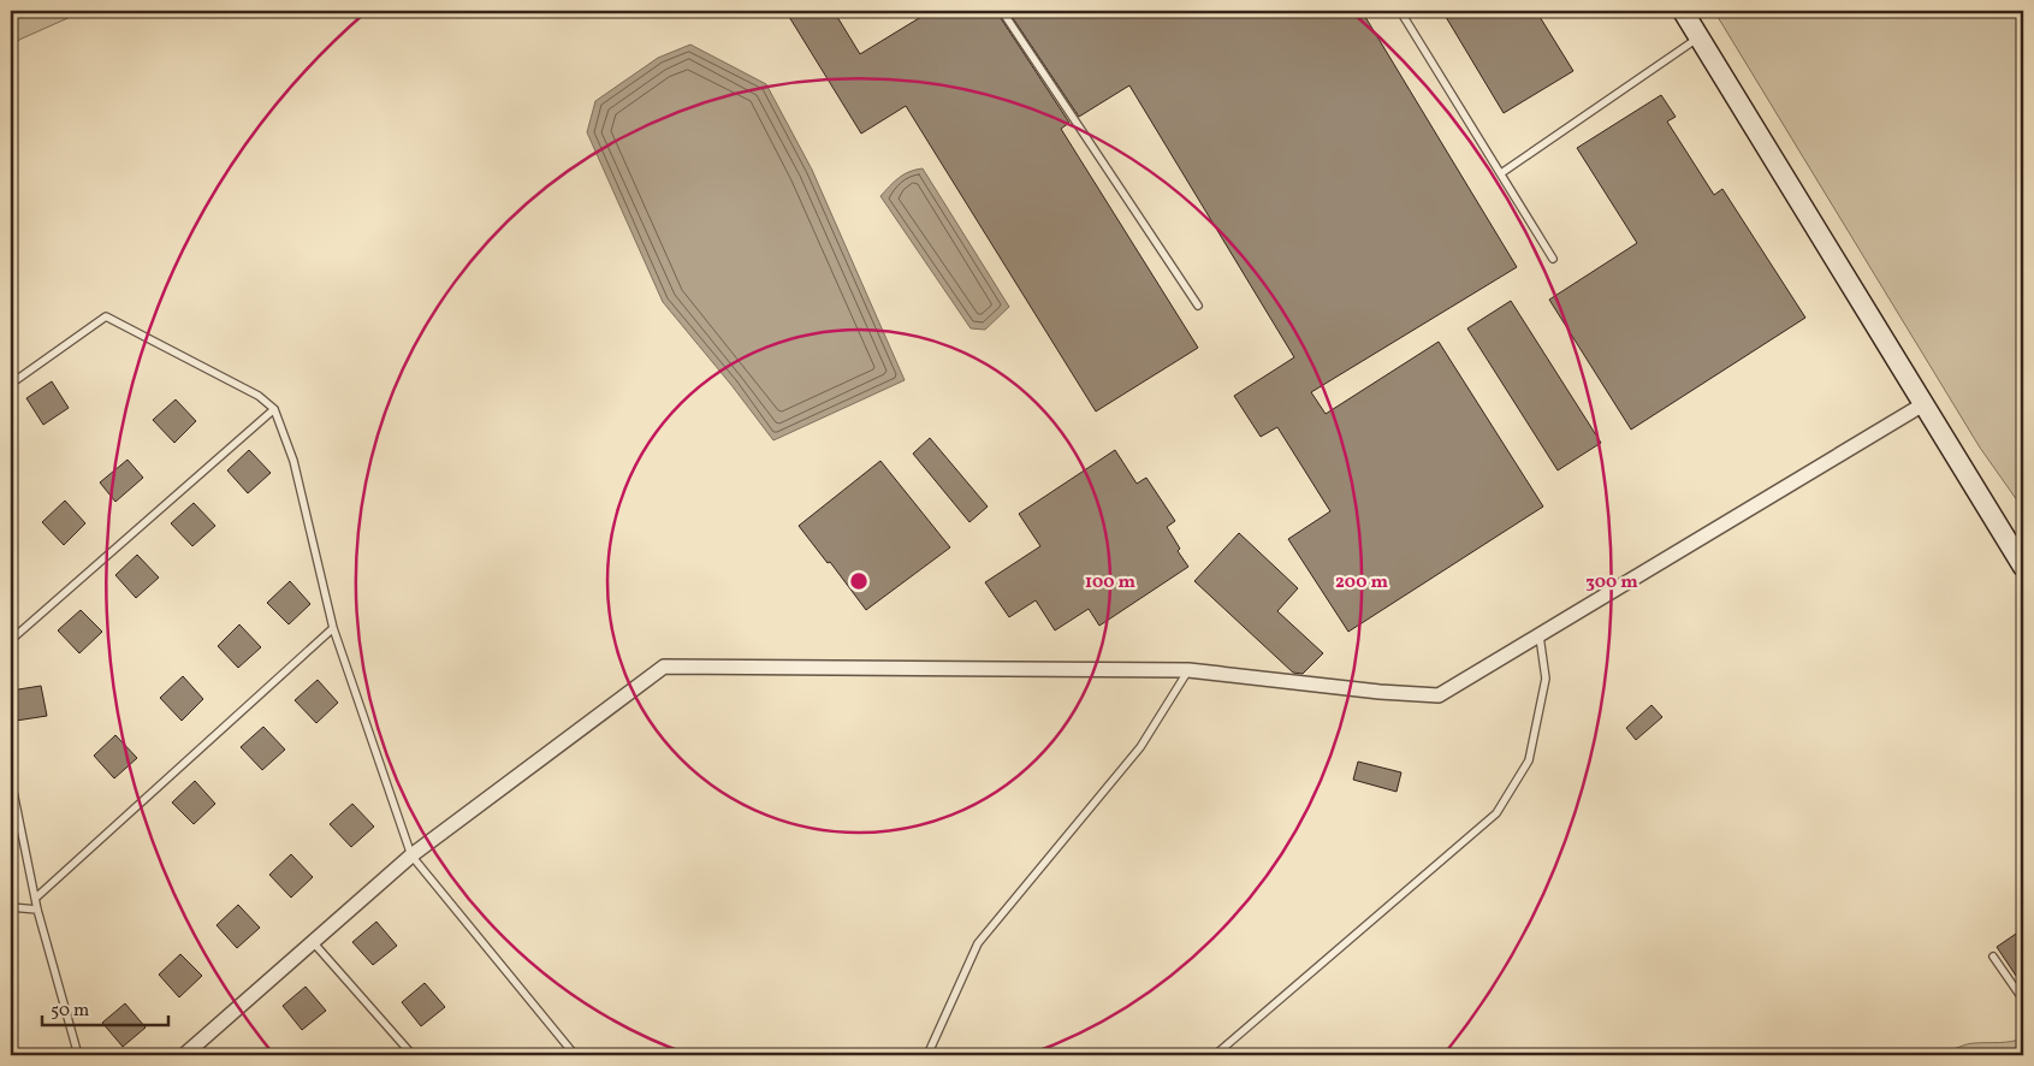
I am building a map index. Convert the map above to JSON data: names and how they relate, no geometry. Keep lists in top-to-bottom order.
{
  "scale_bar": "50 m",
  "rings": ["100 m", "200 m", "300 m"]
}
